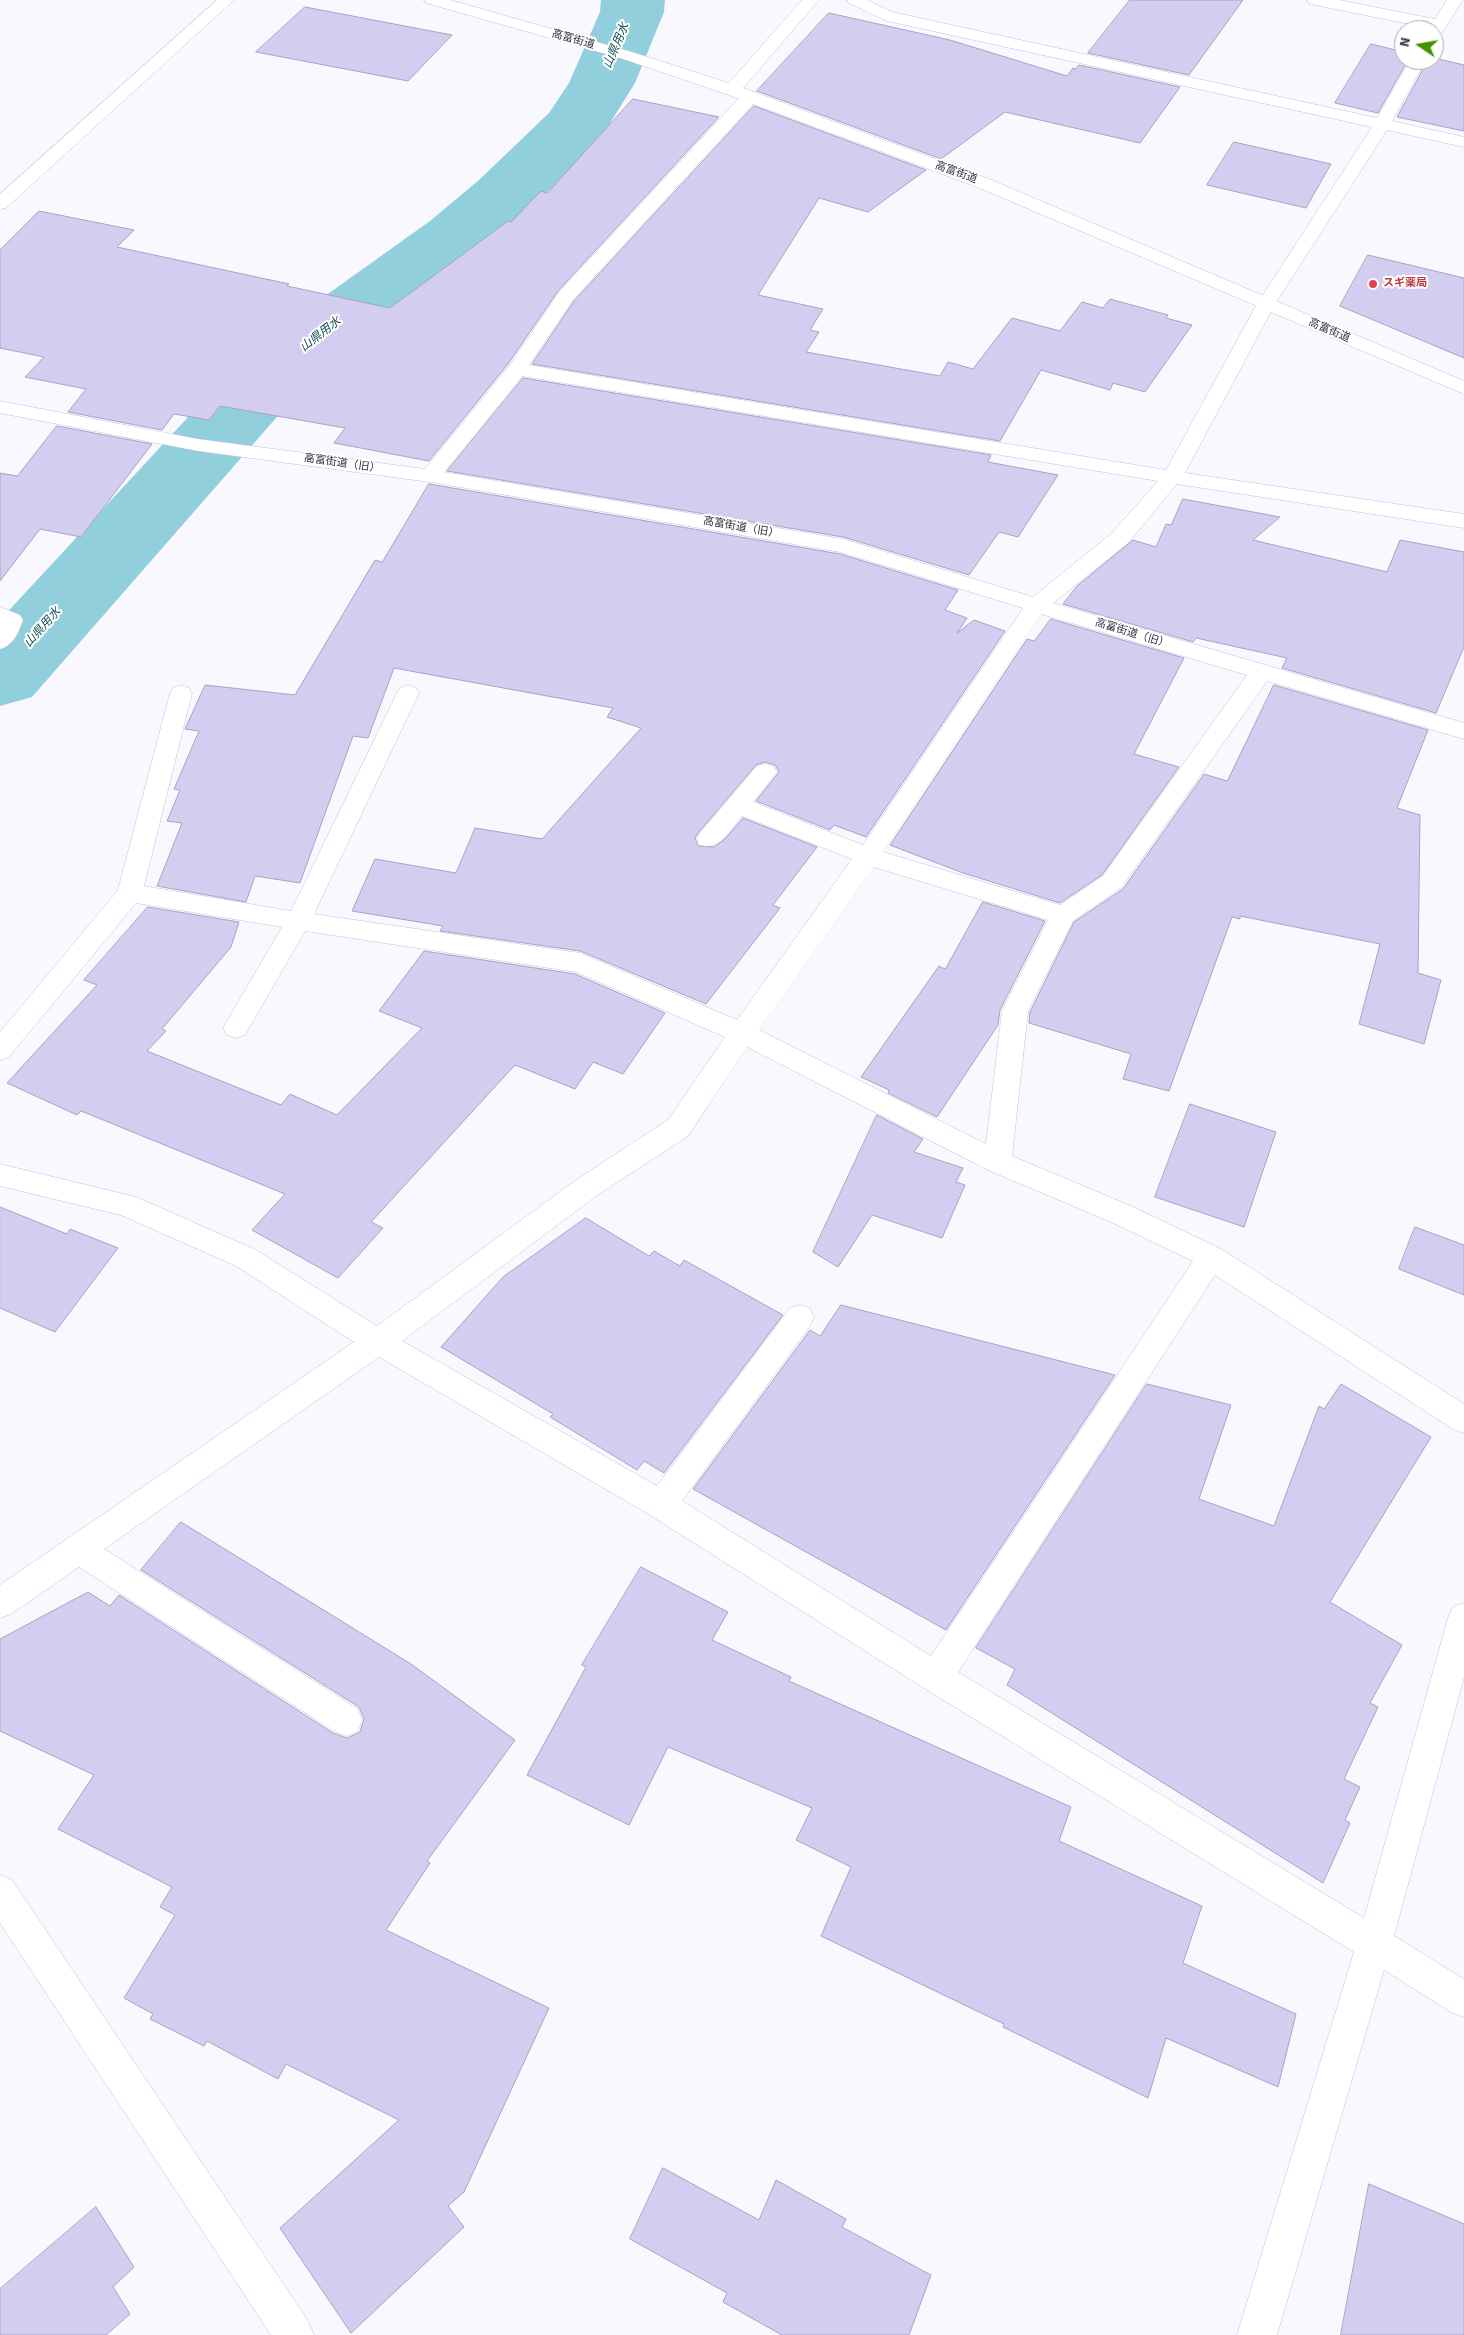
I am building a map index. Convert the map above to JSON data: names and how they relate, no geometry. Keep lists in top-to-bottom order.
{
  "streets": {
    "street": ["高富街道", "高富街道（旧）"]
  },
  "water": ["山県用水"],
  "places": ["スギ薬局"],
  "north": "left"
}
